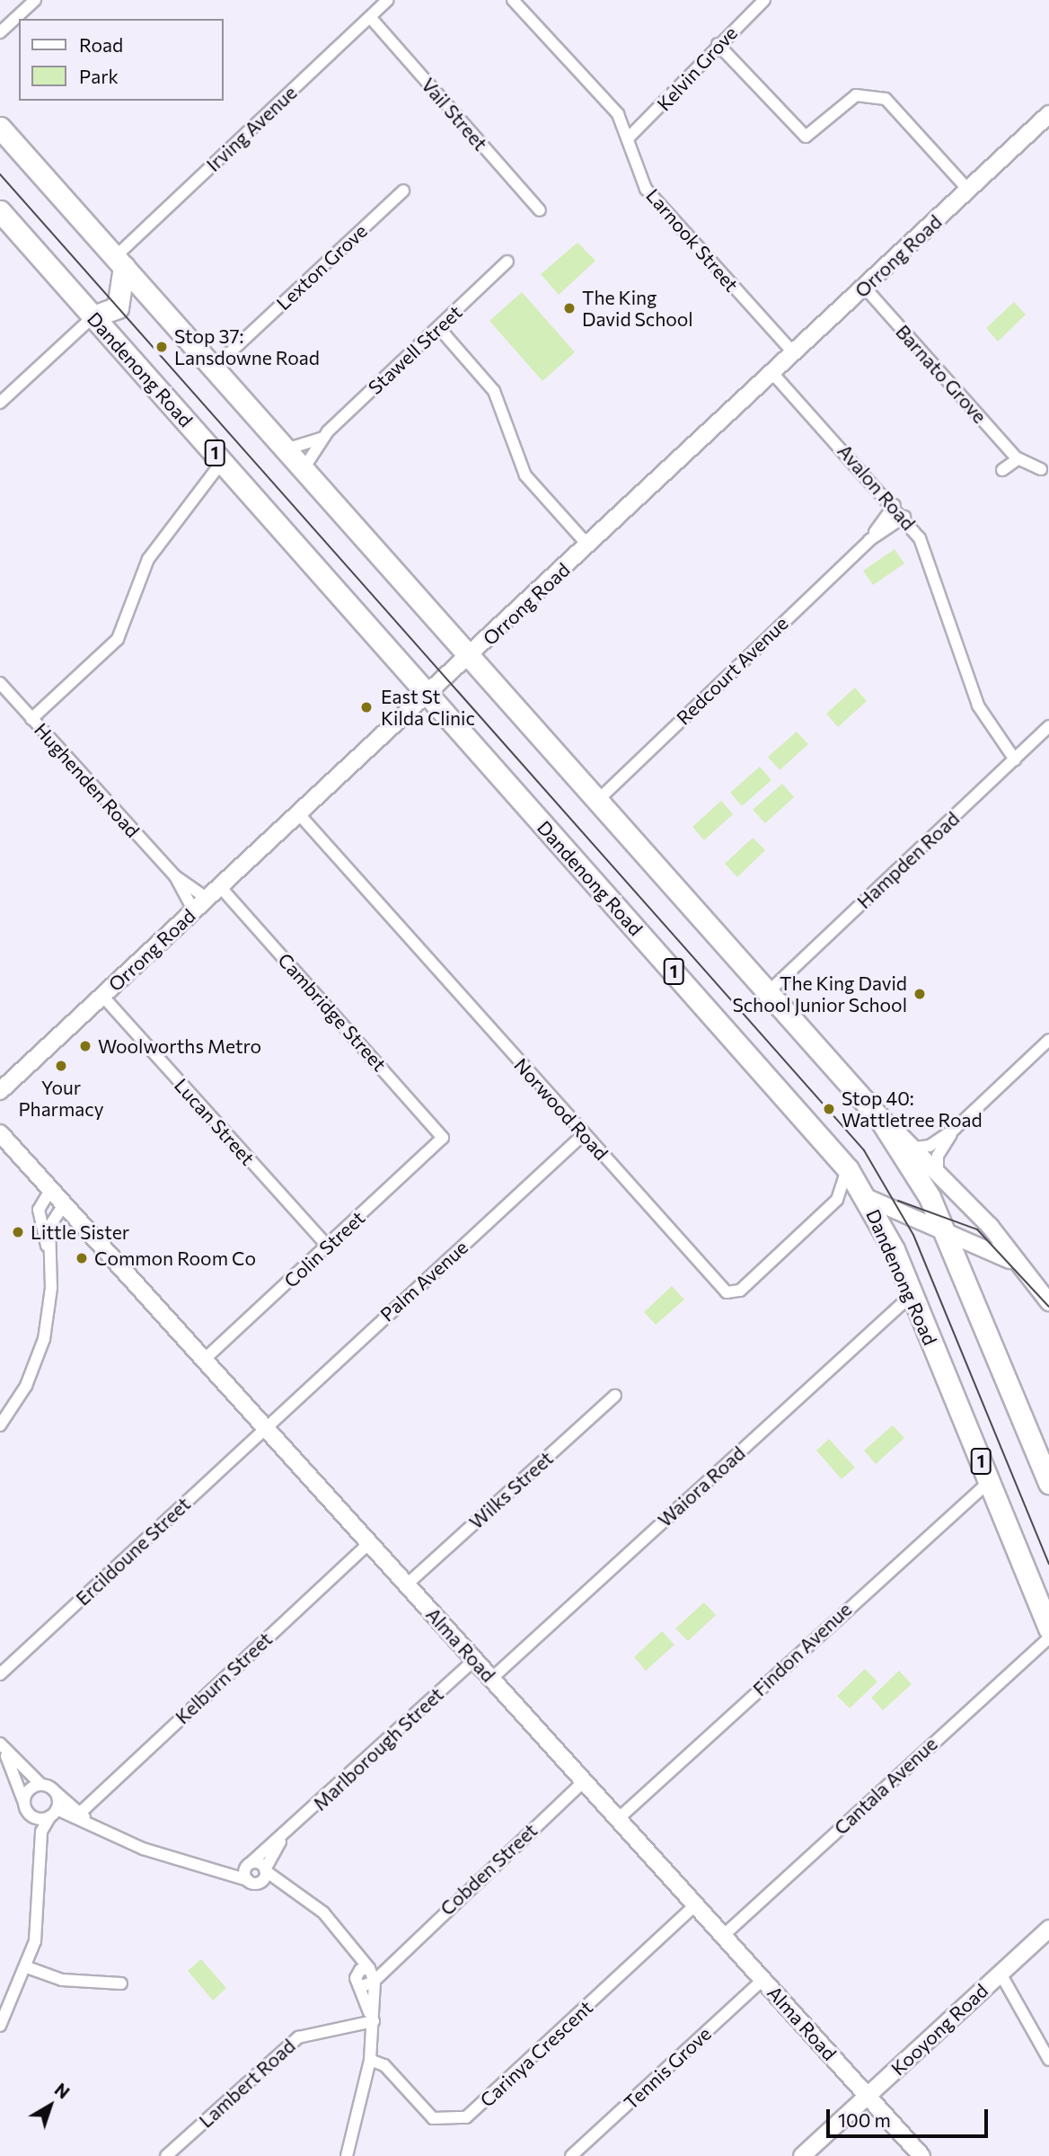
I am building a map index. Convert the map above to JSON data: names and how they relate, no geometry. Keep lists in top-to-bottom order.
{
  "streets": {
    "highway": ["Dandenong Road", "1"],
    "street": [
      "Kelvin Grove",
      "Vail Street",
      "Irving Avenue",
      "Larnook Street",
      "Orrong Road",
      "Lexton Grove",
      "Stawell Street",
      "Barnato Grove",
      "Avalon Road",
      "Redcourt Avenue",
      "Hughenden Road",
      "Hampden Road",
      "Cambridge Street",
      "Norwood Road",
      "Lucan Street",
      "Colin Street",
      "Palm Avenue",
      "Waiora Road",
      "Wilks Street",
      "Ercildoune Street",
      "Alma Road",
      "Findon Avenue",
      "Kelburn Street",
      "Marlborough Street",
      "Cantala Avenue",
      "Cobden Street",
      "Kooyong Road",
      "Carinya Crescent",
      "Tennis Grove",
      "Lambert Road"
    ]
  },
  "crossings": [
    ["Kelvin Grove", "Larnook Street"],
    ["Vail Street", "Irving Avenue"],
    ["Larnook Street", "Orrong Road"],
    ["Orrong Road", "Dandenong Road"],
    ["Orrong Road", "Barnato Grove"],
    ["Orrong Road", "Avalon Road"],
    ["Orrong Road", "Hughenden Road"],
    ["Orrong Road", "Cambridge Street"],
    ["Orrong Road", "Norwood Road"],
    ["Orrong Road", "Lucan Street"],
    ["Dandenong Road", "Norwood Road"],
    ["Dandenong Road", "Waiora Road"],
    ["Dandenong Road", "Findon Avenue"],
    ["Avalon Road", "Redcourt Avenue"],
    ["Avalon Road", "Hampden Road"],
    ["Cambridge Street", "Colin Street"],
    ["Norwood Road", "Palm Avenue"],
    ["Lucan Street", "Colin Street"],
    ["Colin Street", "Alma Road"],
    ["Palm Avenue", "Ercildoune Street"],
    ["Palm Avenue", "Alma Road"],
    ["Waiora Road", "Alma Road"],
    ["Wilks Street", "Alma Road"],
    ["Ercildoune Street", "Alma Road"],
    ["Alma Road", "Findon Avenue"],
    ["Alma Road", "Kelburn Street"],
    ["Alma Road", "Marlborough Street"],
    ["Alma Road", "Cantala Avenue"],
    ["Alma Road", "Cobden Street"],
    ["Alma Road", "Kooyong Road"],
    ["Alma Road", "Carinya Crescent"],
    ["Alma Road", "Tennis Grove"]
  ],
  "places": [
    "The King David School",
    "Stop 37: Lansdowne Road",
    "East St Kilda Clinic",
    "The King David School Junior School",
    "Woolworths Metro",
    "Your Pharmacy",
    "Stop 40: Wattletree Road",
    "Little Sister",
    "Common Room Co"
  ],
  "legend": ["Road", "Park"],
  "scale_bar": "100 m",
  "north": "top right"
}
